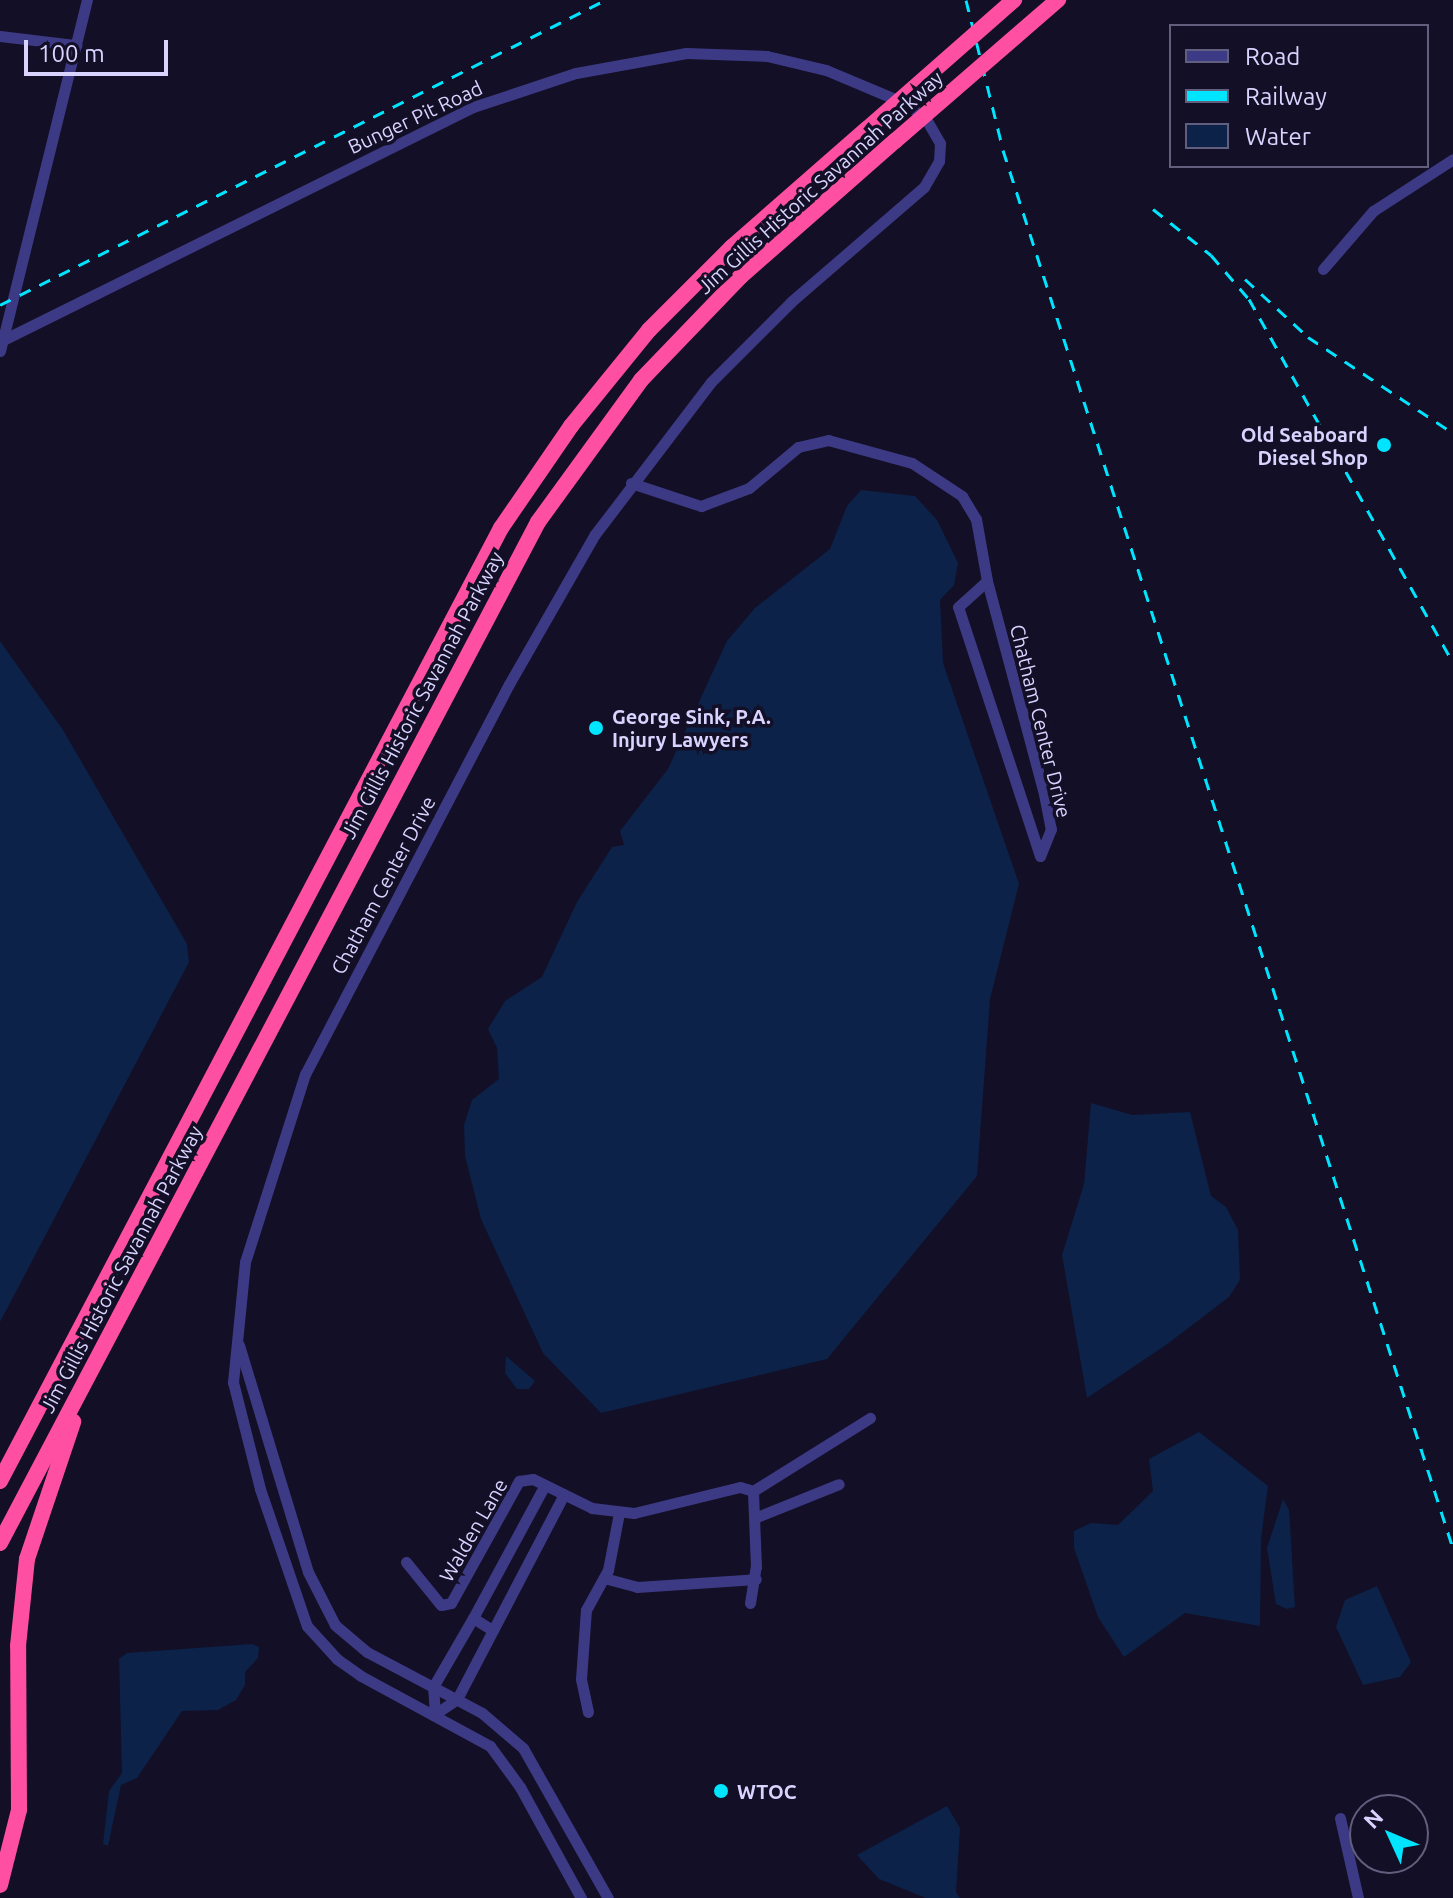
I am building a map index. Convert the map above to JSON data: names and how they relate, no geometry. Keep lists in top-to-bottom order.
{
  "streets": {
    "highway": ["Jim Gillis Historic Savannah Parkway"],
    "street": ["Bunger Pit Road", "Chatham Center Drive", "Walden Lane"]
  },
  "crossings": [
    ["Bunger Pit Road", "Chatham Center Drive"],
    ["Chatham Center Drive", "Walden Lane"]
  ],
  "places": ["Old Seaboard Diesel Shop", "George Sink, P.A. Injury Lawyers", "WTOC"],
  "legend": ["Road", "Railway", "Water"],
  "scale_bar": "100 m",
  "north": "top left"
}
